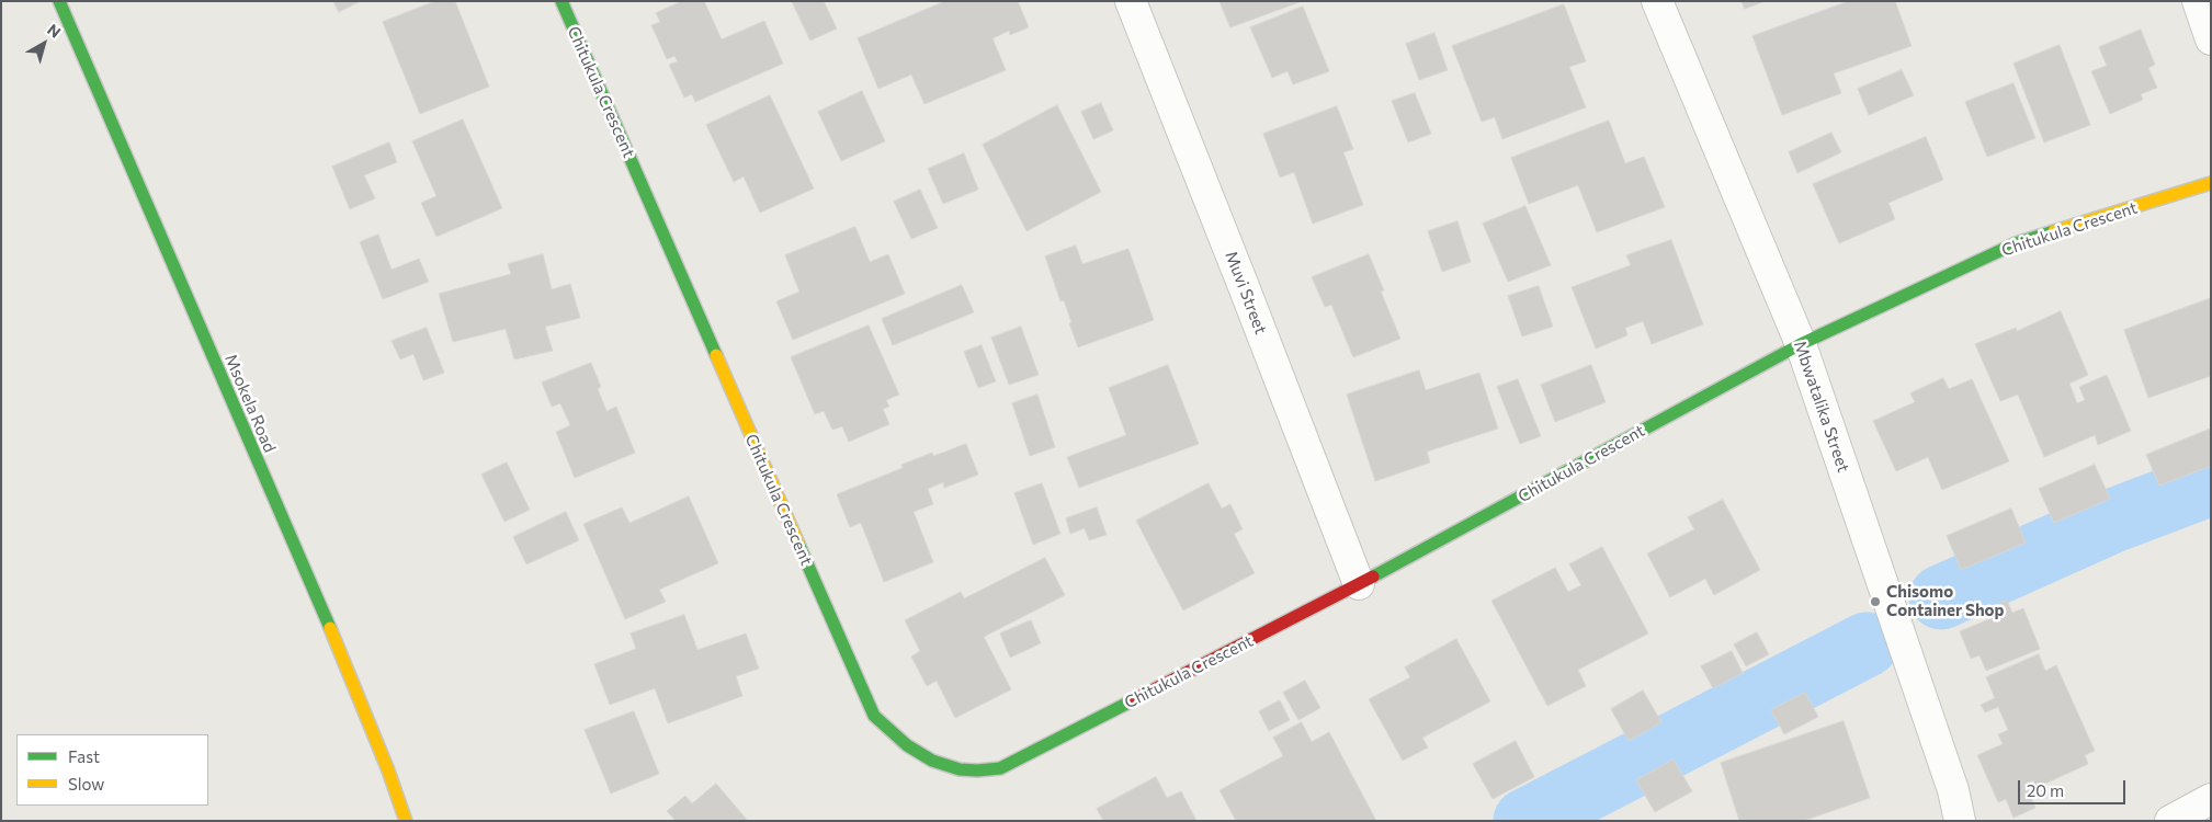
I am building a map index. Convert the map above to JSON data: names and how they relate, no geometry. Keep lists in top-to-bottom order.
{
  "streets": {
    "street": [
      "Chitukula Crescent",
      "Muvi Street",
      "Msokela Road",
      "Mbwatalika Street"
    ]
  },
  "crossings": [
    ["Chitukula Crescent", "Muvi Street"],
    ["Chitukula Crescent", "Mbwatalika Street"]
  ],
  "places": ["Chisomo Container Shop"],
  "legend": ["Fast", "Slow"],
  "scale_bar": "20 m",
  "north": "top right"
}
